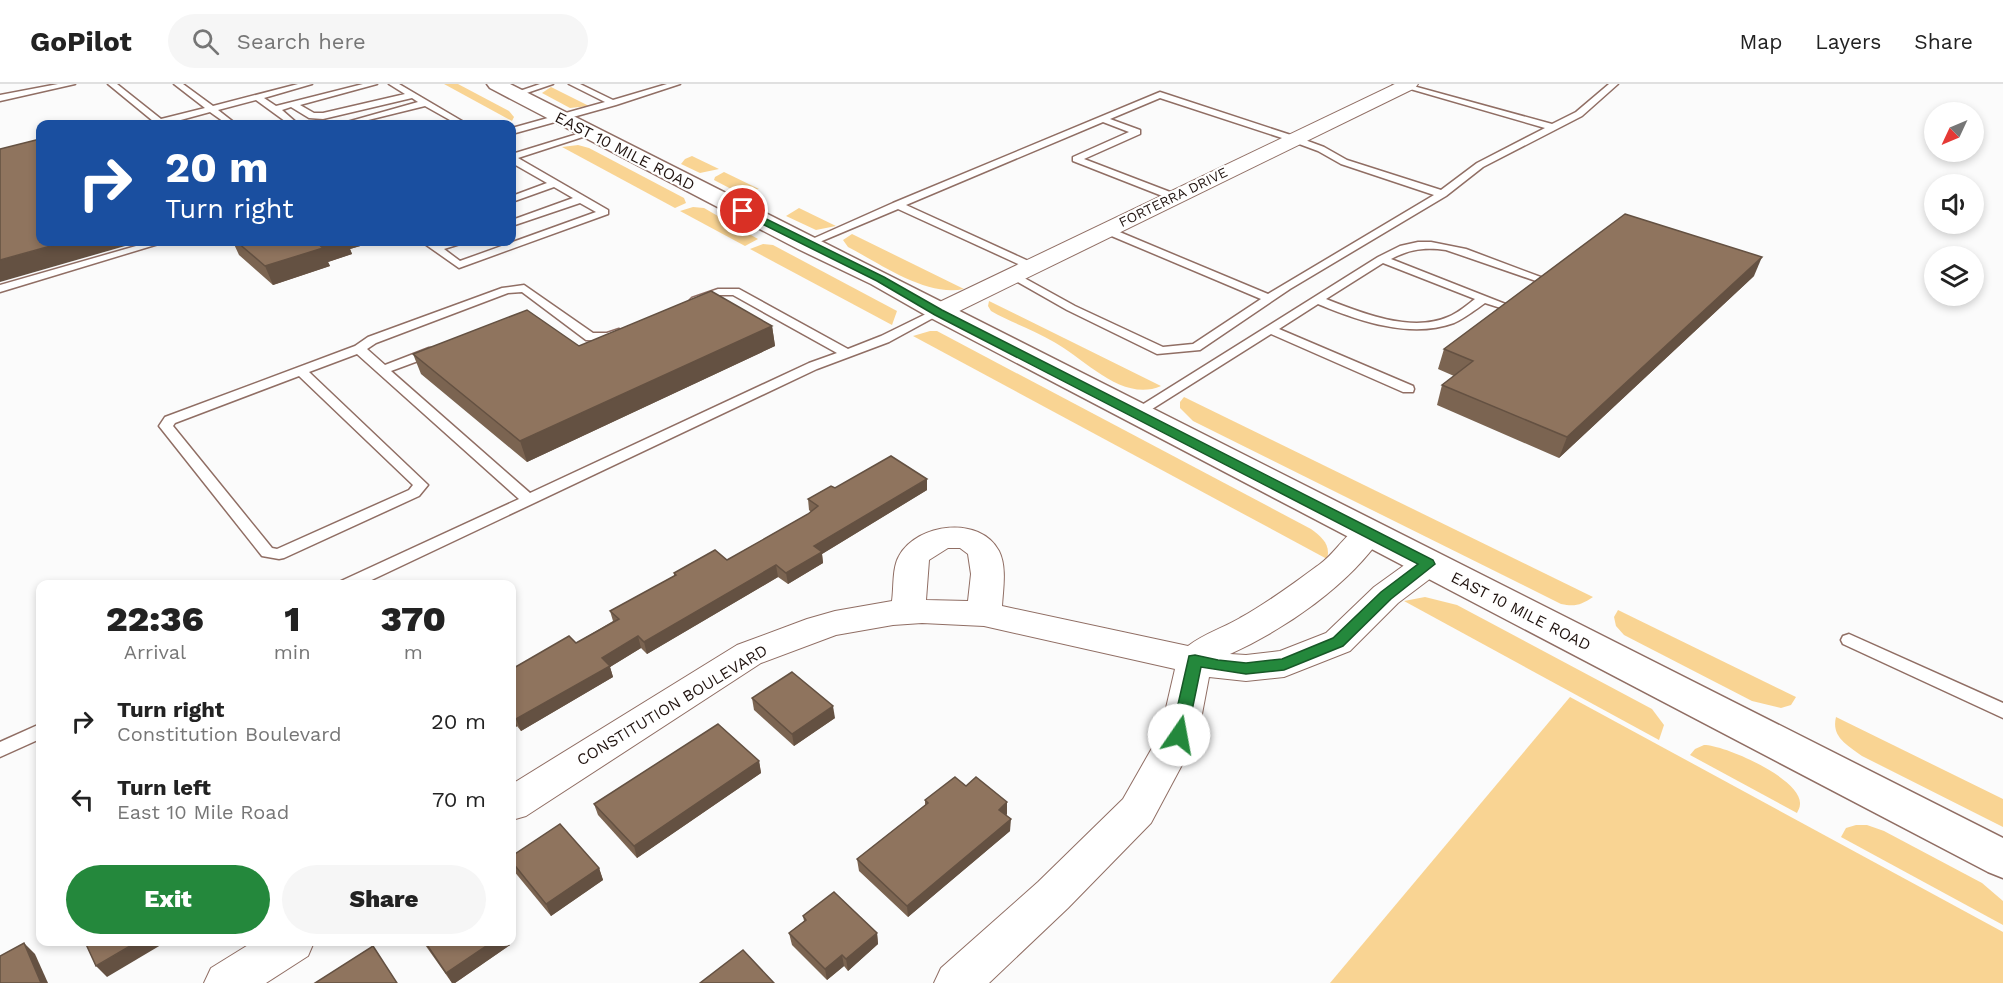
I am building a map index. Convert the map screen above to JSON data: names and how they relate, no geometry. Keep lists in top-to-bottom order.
{
  "streets": {
    "main road": ["EAST 10 MILE ROAD"],
    "street": ["FORTERRA DRIVE", "CONSTITUTION BOULEVARD"]
  },
  "crossings": [
    ["EAST 10 MILE ROAD", "FORTERRA DRIVE"],
    ["EAST 10 MILE ROAD", "CONSTITUTION BOULEVARD"]
  ],
  "north": "bottom left",
  "page": {
    "header": "GoPilot",
    "search": "Search here",
    "nav": ["Map", "Layers", "Share"],
    "turn": ["20 m", "Turn right"],
    "eta": [
      "22:36",
      "Arrival",
      "1",
      "min",
      "370",
      "m"
    ],
    "list": [
      {
        "name": "Turn right",
        "note": "Constitution Boulevard",
        "value": "20 m"
      },
      {
        "name": "Turn left",
        "note": "East 10 Mile Road",
        "value": "70 m"
      }
    ],
    "buttons": ["Exit", "Share"]
  }
}
